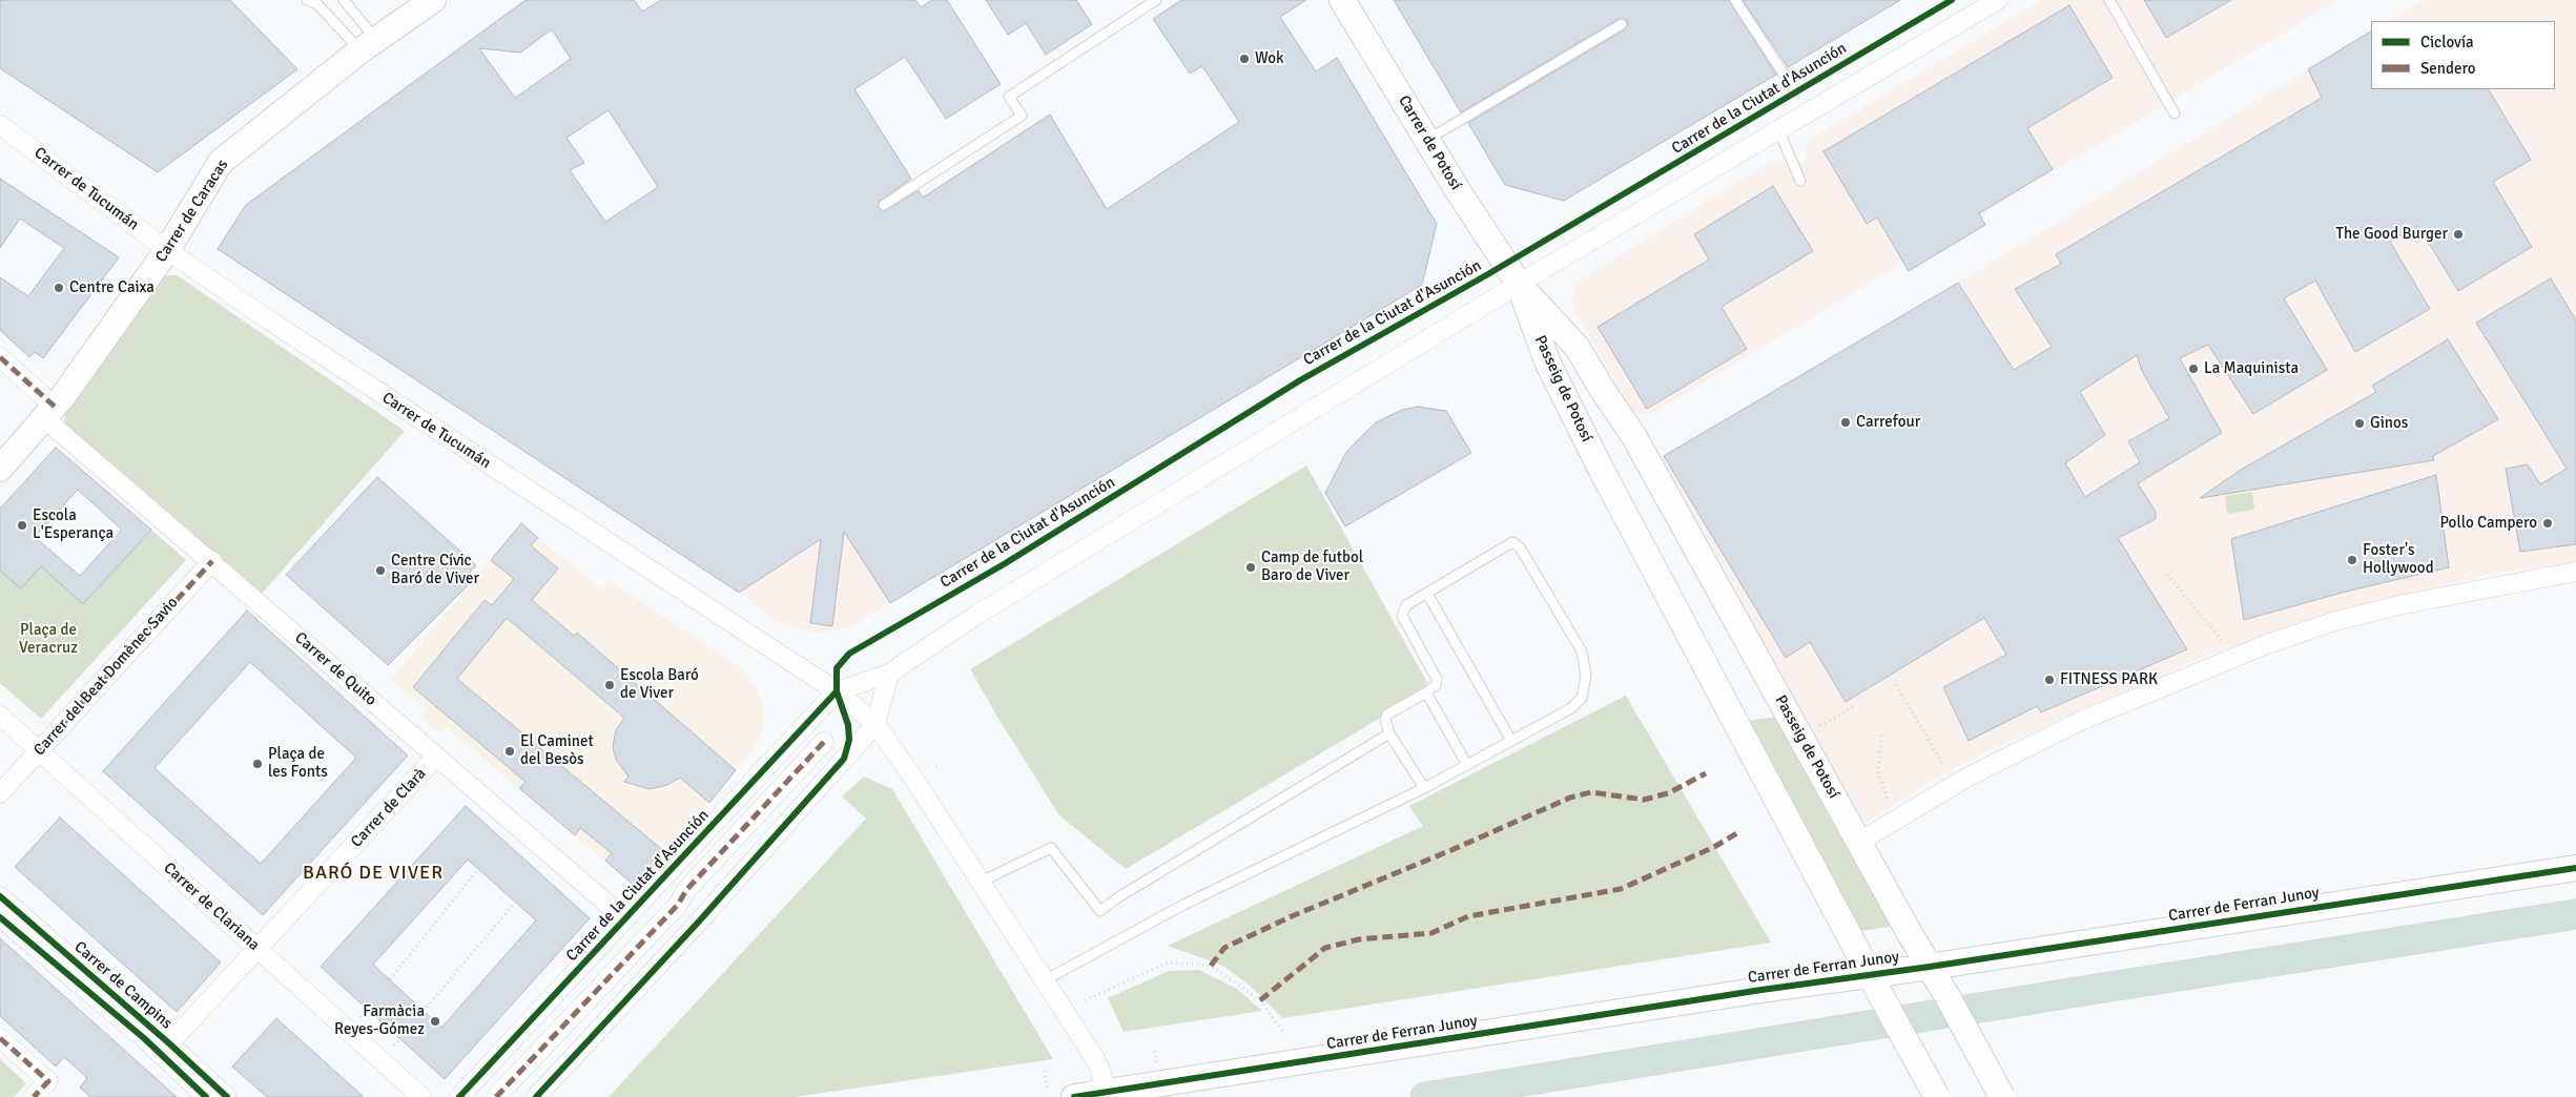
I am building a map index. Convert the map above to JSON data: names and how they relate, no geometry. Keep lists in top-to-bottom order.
{
  "streets": {
    "street": [
      "Carrer de la Ciutat d'Asunción",
      "Carrer de Potosí",
      "Carrer de Tucumán",
      "Carrer de Caracas",
      "Passeig de Potosí",
      "Carrer de Quito",
      "Carrer del Beat Domènec Savio",
      "Carrer de Clarà",
      "Carrer de Ferran Junoy",
      "Carrer de Clariana",
      "Carrer de Campins"
    ]
  },
  "crossings": [
    ["Carrer de la Ciutat d'Asunción", "Carrer de Tucumán"],
    ["Carrer de la Ciutat d'Asunción", "Carrer de Quito"],
    ["Carrer de Potosí", "Passeig de Potosí"],
    ["Carrer de Tucumán", "Carrer de Caracas"],
    ["Carrer de Tucumán", "Carrer de Ferran Junoy"],
    ["Carrer de Caracas", "Carrer de Quito"],
    ["Passeig de Potosí", "Carrer de Ferran Junoy"],
    ["Carrer de Quito", "Carrer del Beat Domènec Savio"],
    ["Carrer de Quito", "Carrer de Clarà"],
    ["Carrer del Beat Domènec Savio", "Carrer de Clariana"],
    ["Carrer de Clarà", "Carrer de Clariana"],
    ["Carrer de Clarà", "Carrer de Campins"]
  ],
  "districts": ["BARÓ DE VIVER"],
  "parks": ["Plaça de Veracruz"],
  "places": [
    "Wok",
    "The Good Burger",
    "Centre Caixa",
    "La Maquinista",
    "Carrefour",
    "Ginos",
    "Pollo Campero",
    "Escola L'Esperança",
    "Foster's Hollywood",
    "Camp de futbol Baro de Viver",
    "Centre Cívic Baró de Viver",
    "FITNESS PARK",
    "Escola Baró de Viver",
    "El Caminet del Besòs",
    "Plaça de les Fonts",
    "Farmàcia Reyes-Gómez"
  ],
  "legend": ["Ciclovía", "Sendero"]
}
